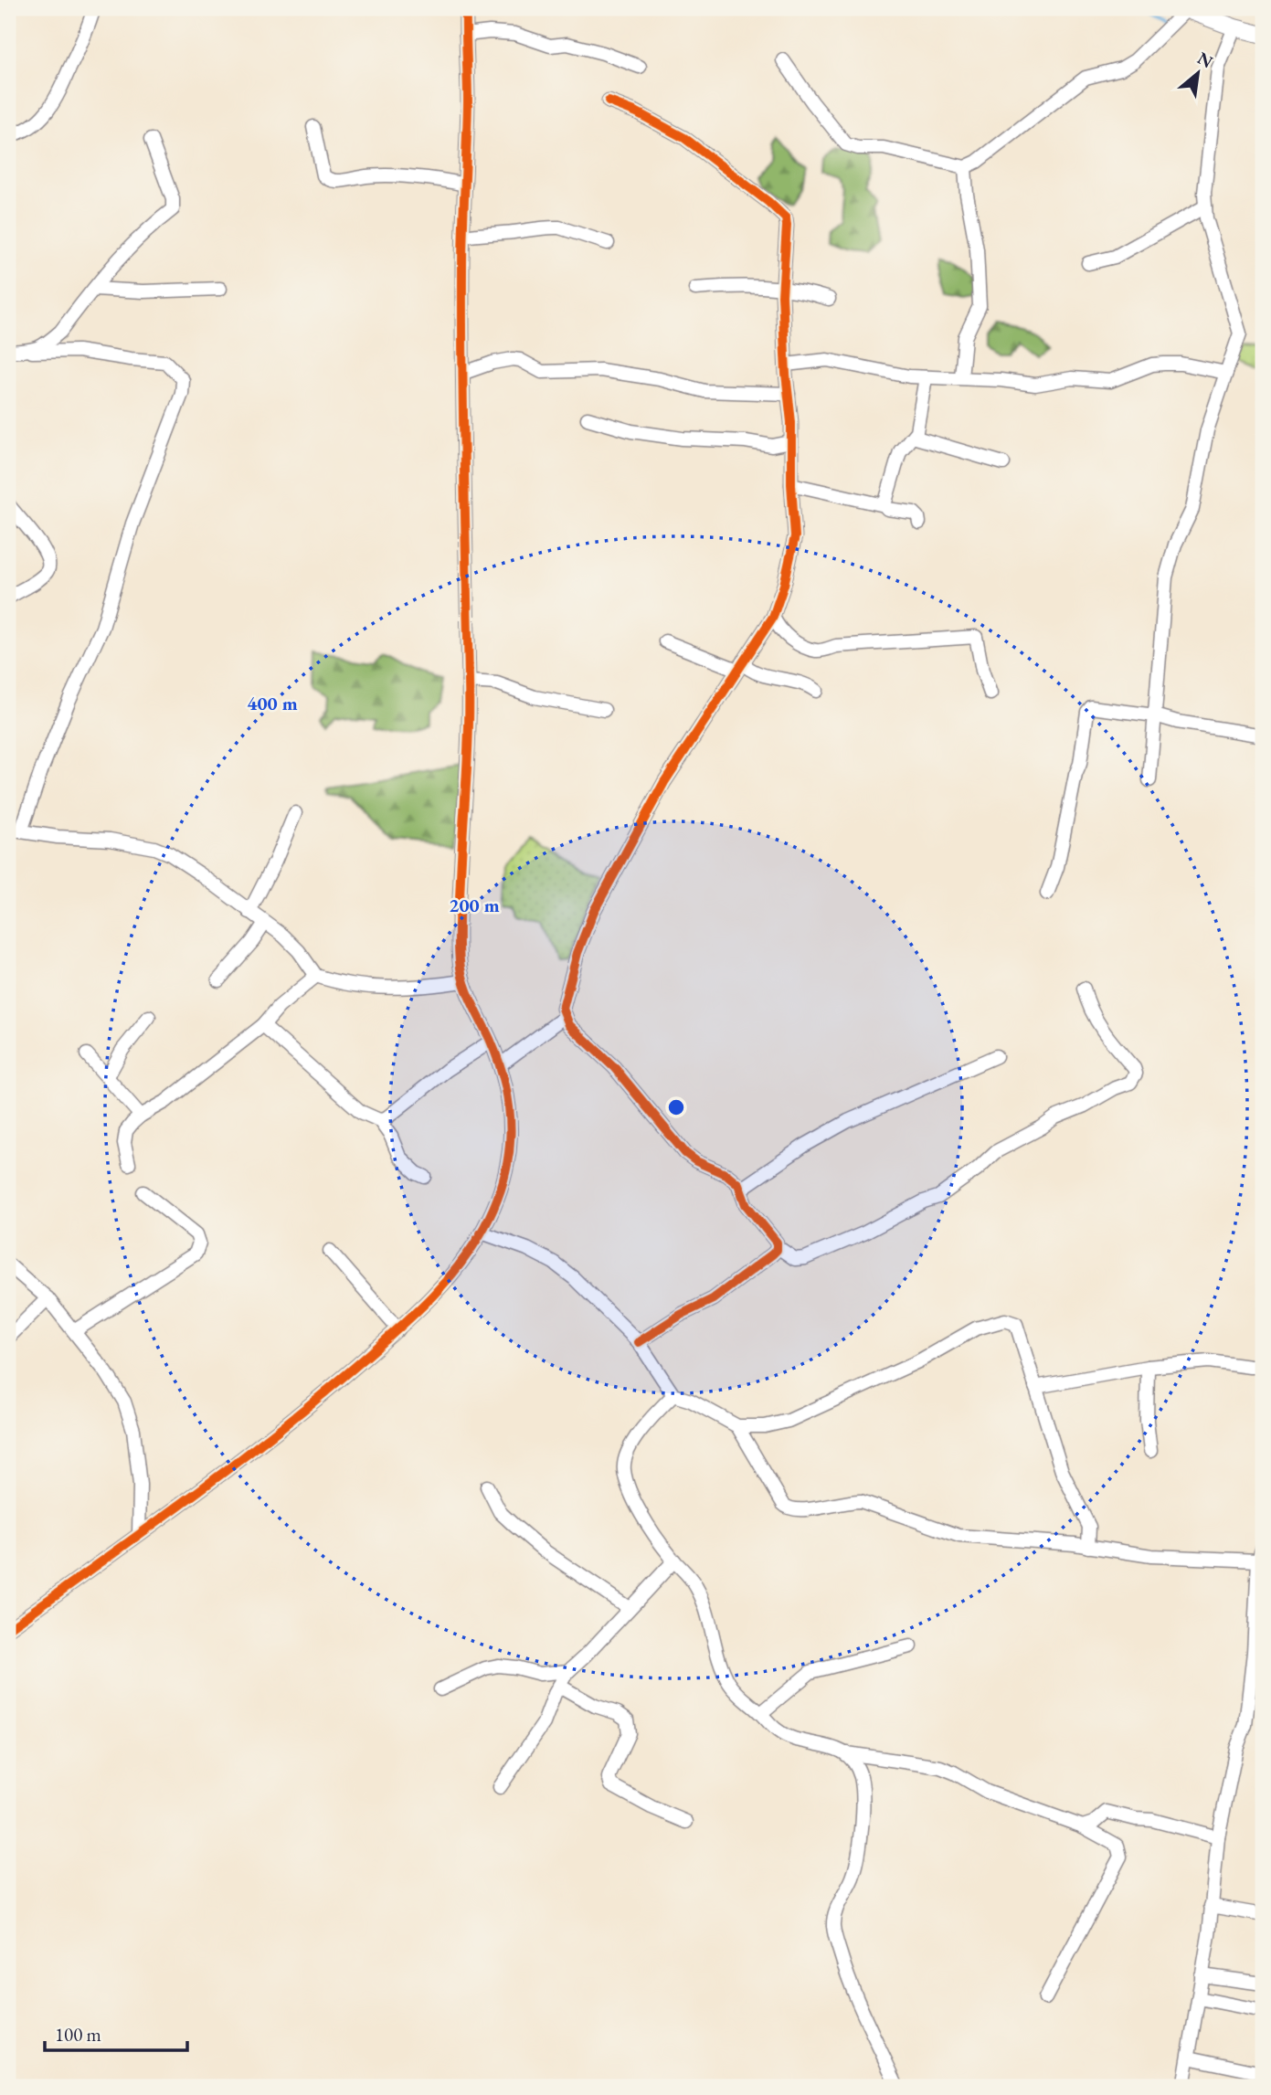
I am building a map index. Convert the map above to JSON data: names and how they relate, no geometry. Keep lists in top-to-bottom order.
{
  "scale_bar": "100 m",
  "north": "top right",
  "rings": ["400 m", "200 m"]
}
